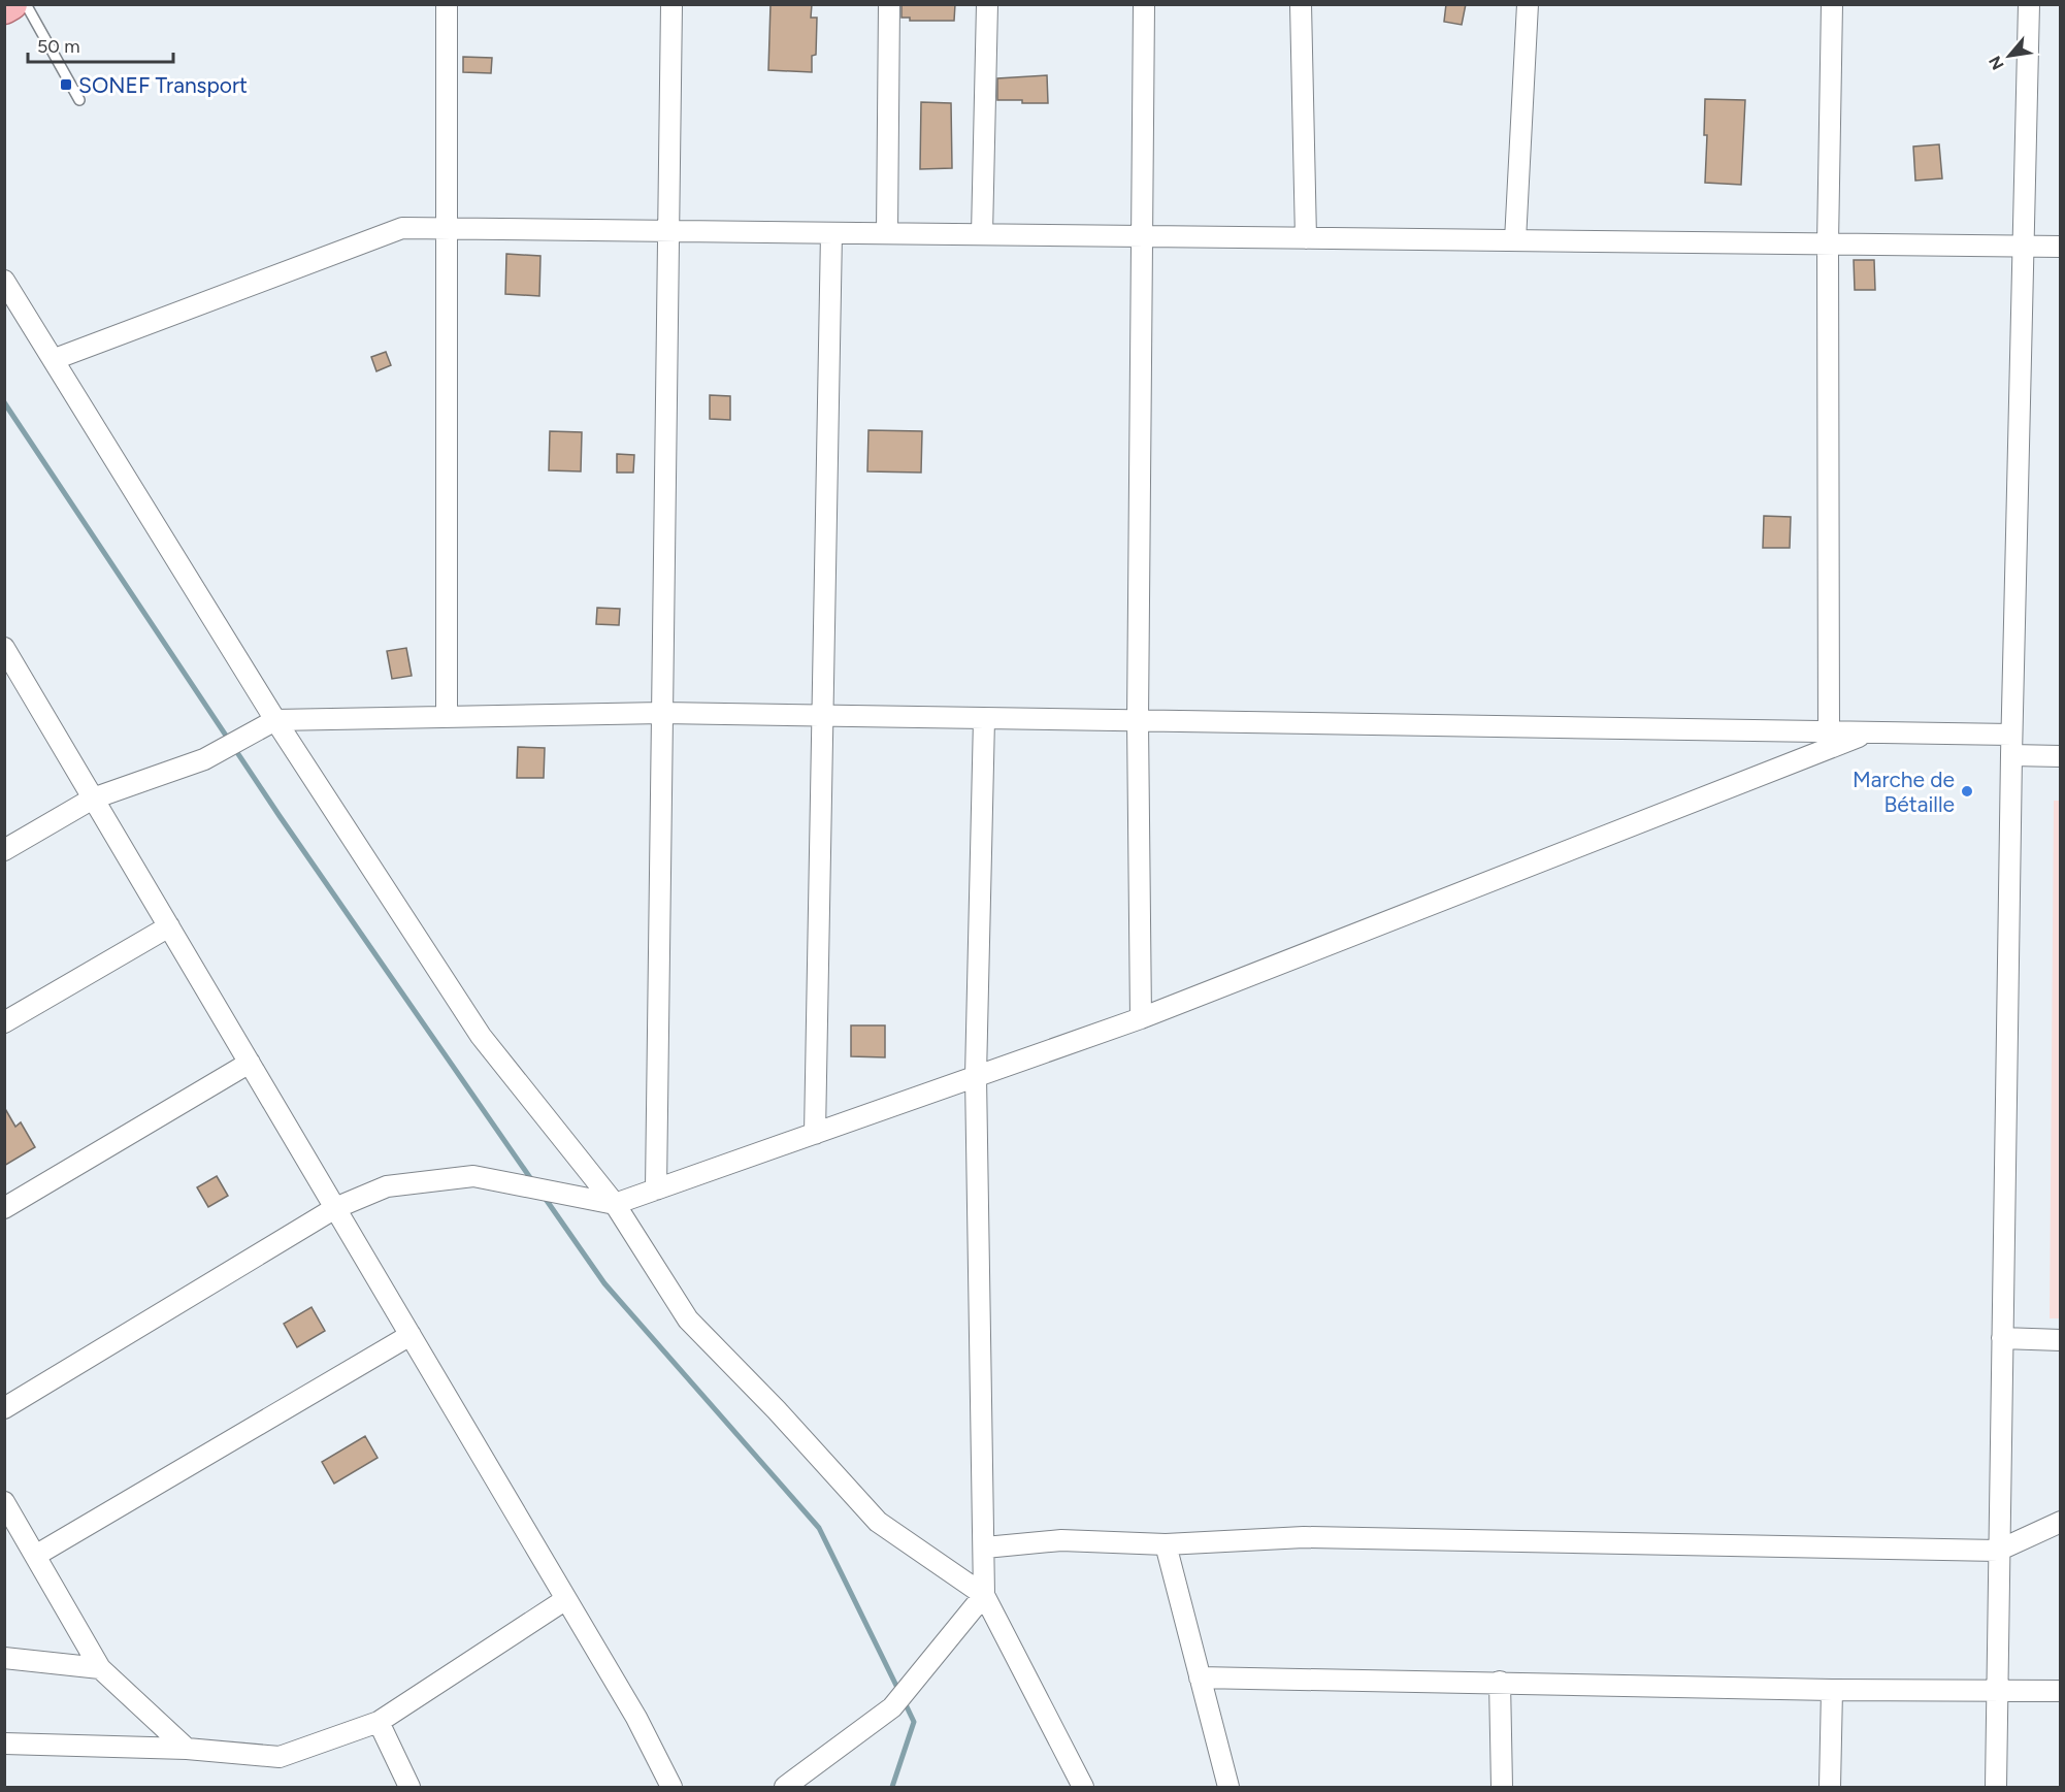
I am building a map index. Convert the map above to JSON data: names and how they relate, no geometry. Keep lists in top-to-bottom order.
{
  "places": {
    "transit": ["SONEF Transport"],
    "other": ["Marche de Bétaille"]
  },
  "scale_bar": "50 m",
  "north": "bottom left"
}
